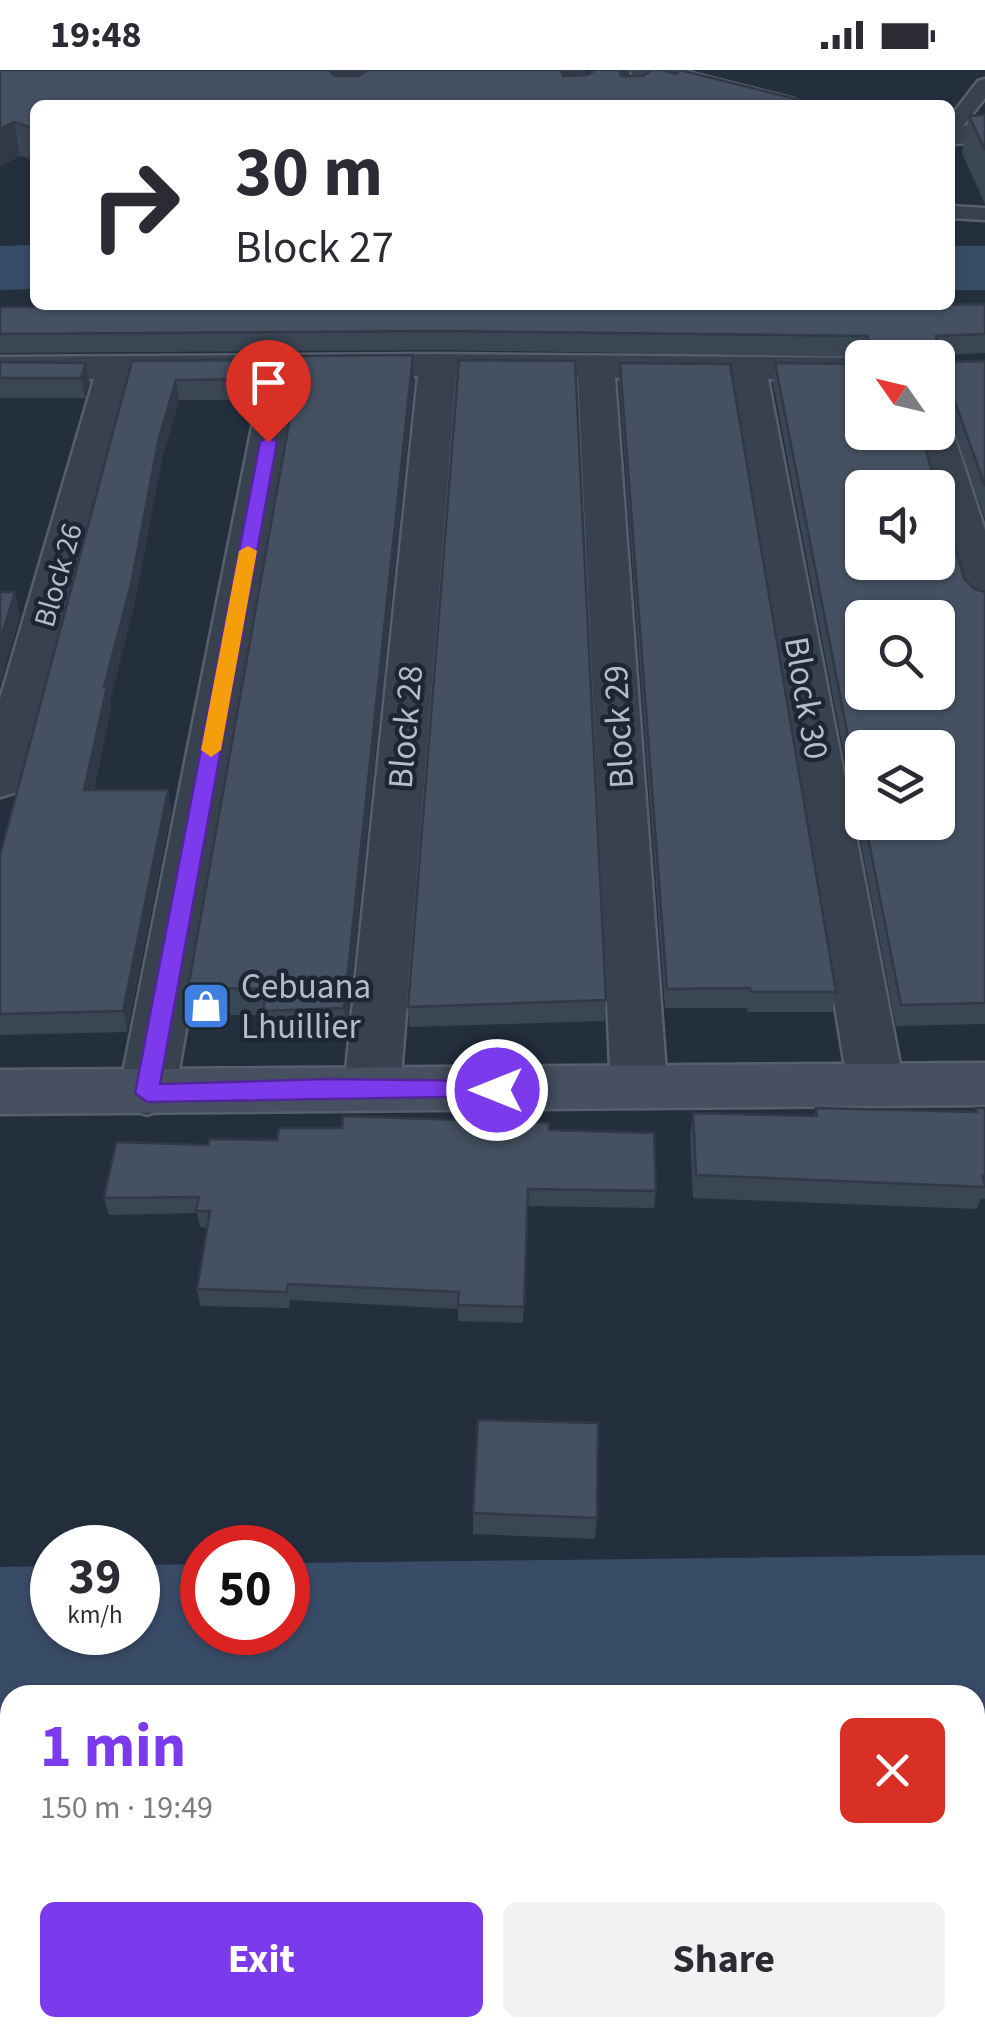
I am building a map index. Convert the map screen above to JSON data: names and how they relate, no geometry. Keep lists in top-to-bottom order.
{
  "streets": {
    "street": [
      "Block 26",
      "Block 30",
      "Block 28",
      "Block 29"
    ]
  },
  "places": {
    "shop": ["Cebuana Lhuillier"]
  },
  "north": "top left",
  "page": {
    "status": "19:48",
    "turn": ["30 m", "Block 27"],
    "speed": "39 km/h",
    "limit": "50",
    "heading": ["1 min", "150 m · 19:49"],
    "buttons": ["Exit", "Share"]
  }
}
